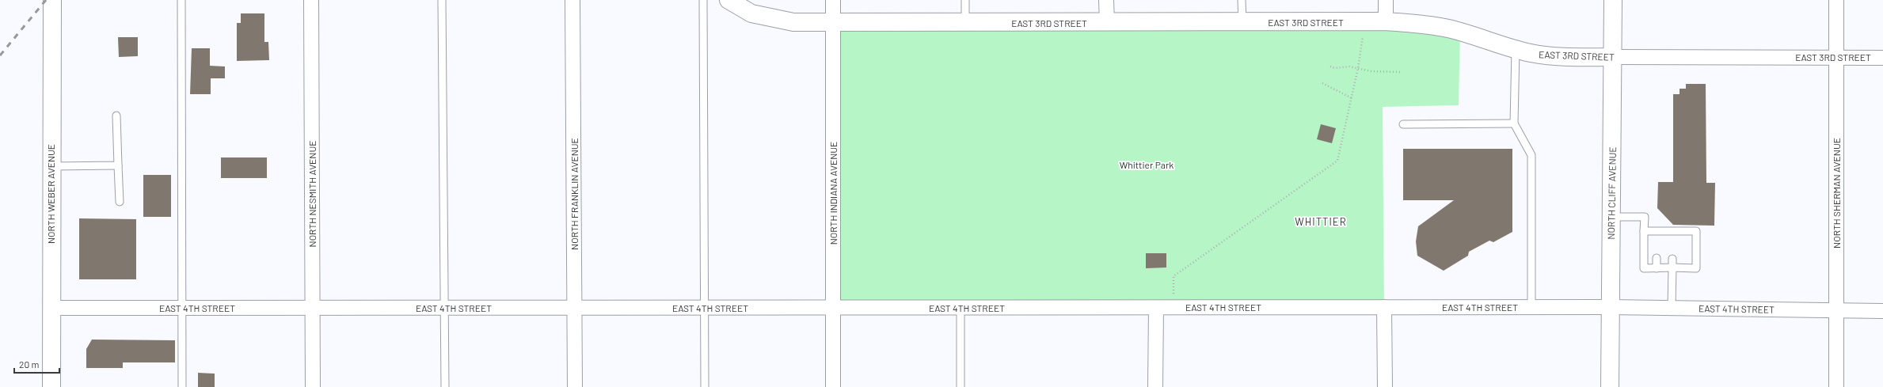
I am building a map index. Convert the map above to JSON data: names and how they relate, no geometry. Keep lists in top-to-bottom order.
{
  "streets": {
    "street": [
      "EAST 3RD STREET",
      "NORTH INDIANA AVENUE",
      "NORTH CLIFF AVENUE",
      "NORTH SHERMAN AVENUE",
      "NORTH WEBER AVENUE",
      "NORTH NESMITH AVENUE",
      "NORTH FRANKLIN AVENUE",
      "EAST 4TH STREET"
    ]
  },
  "crossings": [
    ["EAST 3RD STREET", "NORTH INDIANA AVENUE"],
    ["EAST 3RD STREET", "NORTH CLIFF AVENUE"],
    ["EAST 3RD STREET", "NORTH SHERMAN AVENUE"],
    ["NORTH INDIANA AVENUE", "EAST 4TH STREET"],
    ["NORTH CLIFF AVENUE", "EAST 4TH STREET"],
    ["NORTH SHERMAN AVENUE", "EAST 4TH STREET"],
    ["NORTH WEBER AVENUE", "EAST 4TH STREET"],
    ["NORTH NESMITH AVENUE", "EAST 4TH STREET"],
    ["NORTH FRANKLIN AVENUE", "EAST 4TH STREET"]
  ],
  "districts": ["WHITTIER"],
  "parks": ["Whittier Park"],
  "scale_bar": "20 m"
}
